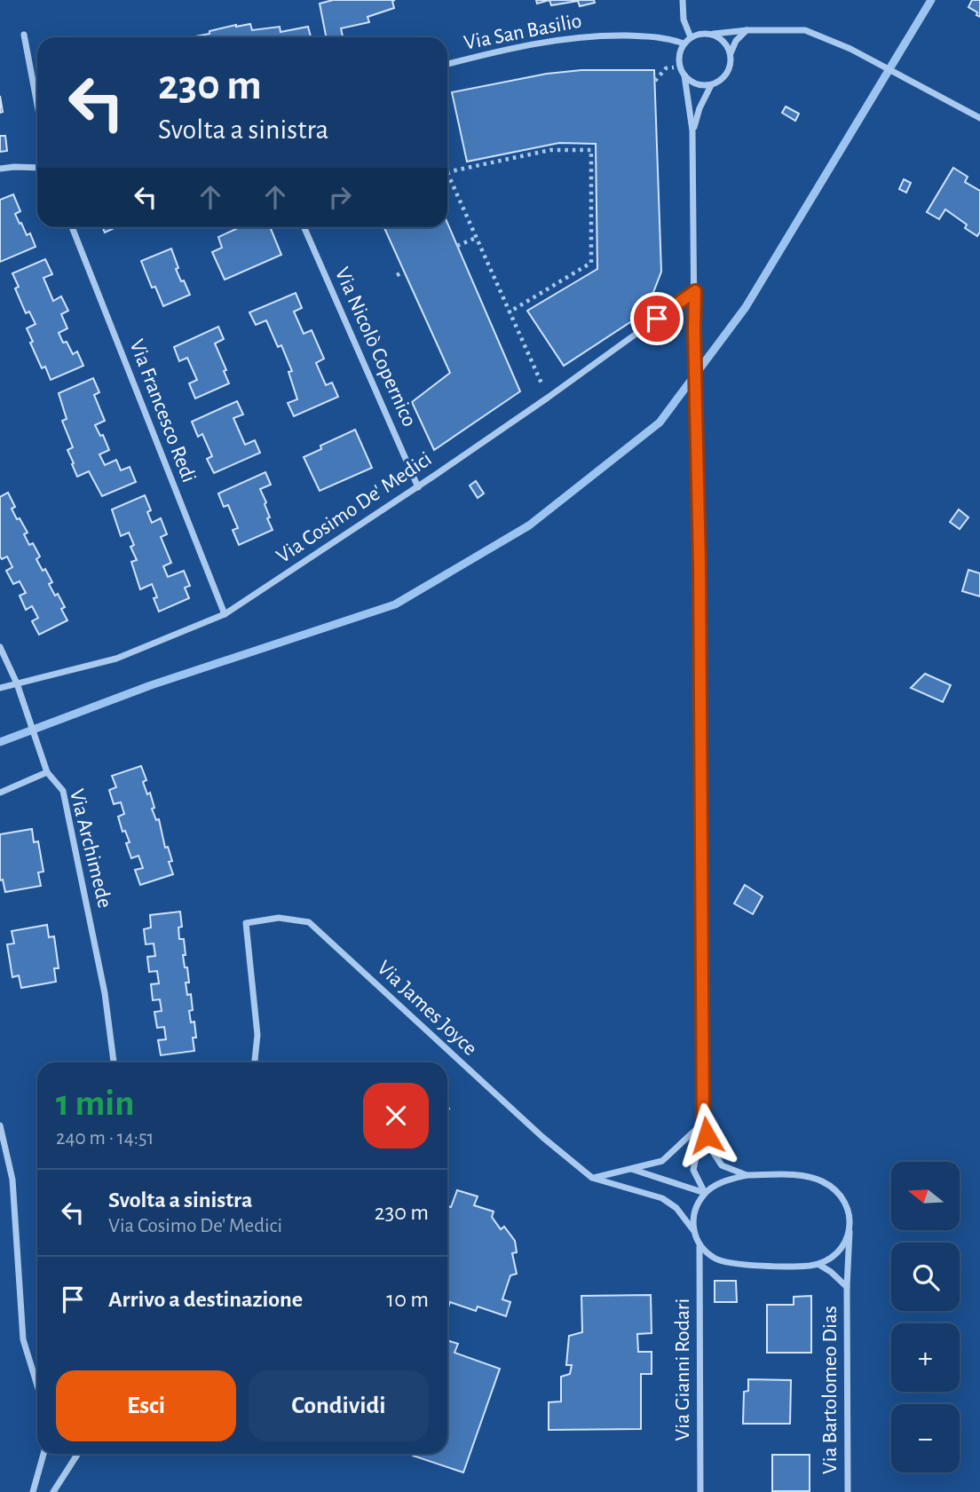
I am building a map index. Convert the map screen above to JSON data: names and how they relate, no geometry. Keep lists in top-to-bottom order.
{
  "streets": {
    "street": [
      "Via San Basilio",
      "Via Nicolò Copernico",
      "Via Francesco Redi",
      "Via Cosimo De' Medici",
      "Via Archimede",
      "Via James Joyce",
      "Via Gianni Rodari",
      "Via Bartolomeo Dias"
    ]
  },
  "crossings": [
    ["Via Nicolò Copernico", "Via Cosimo De' Medici"],
    ["Via Francesco Redi", "Via Cosimo De' Medici"],
    ["Via Cosimo De' Medici", "Via Archimede"],
    ["Via James Joyce", "Via Gianni Rodari"],
    ["Via James Joyce", "Via Bartolomeo Dias"],
    ["Via Gianni Rodari", "Via Bartolomeo Dias"]
  ],
  "north": "left",
  "page": {
    "turn": ["230 m", "Svolta a sinistra"],
    "heading": ["1 min", "240 m · 14:51"],
    "map_buttons": ["+", "−"],
    "list": [
      {
        "name": "Svolta a sinistra",
        "note": "Via Cosimo De' Medici",
        "value": "230 m"
      },
      {
        "name": "Arrivo a destinazione",
        "value": "10 m"
      }
    ],
    "buttons": ["Esci", "Condividi"]
  }
}
